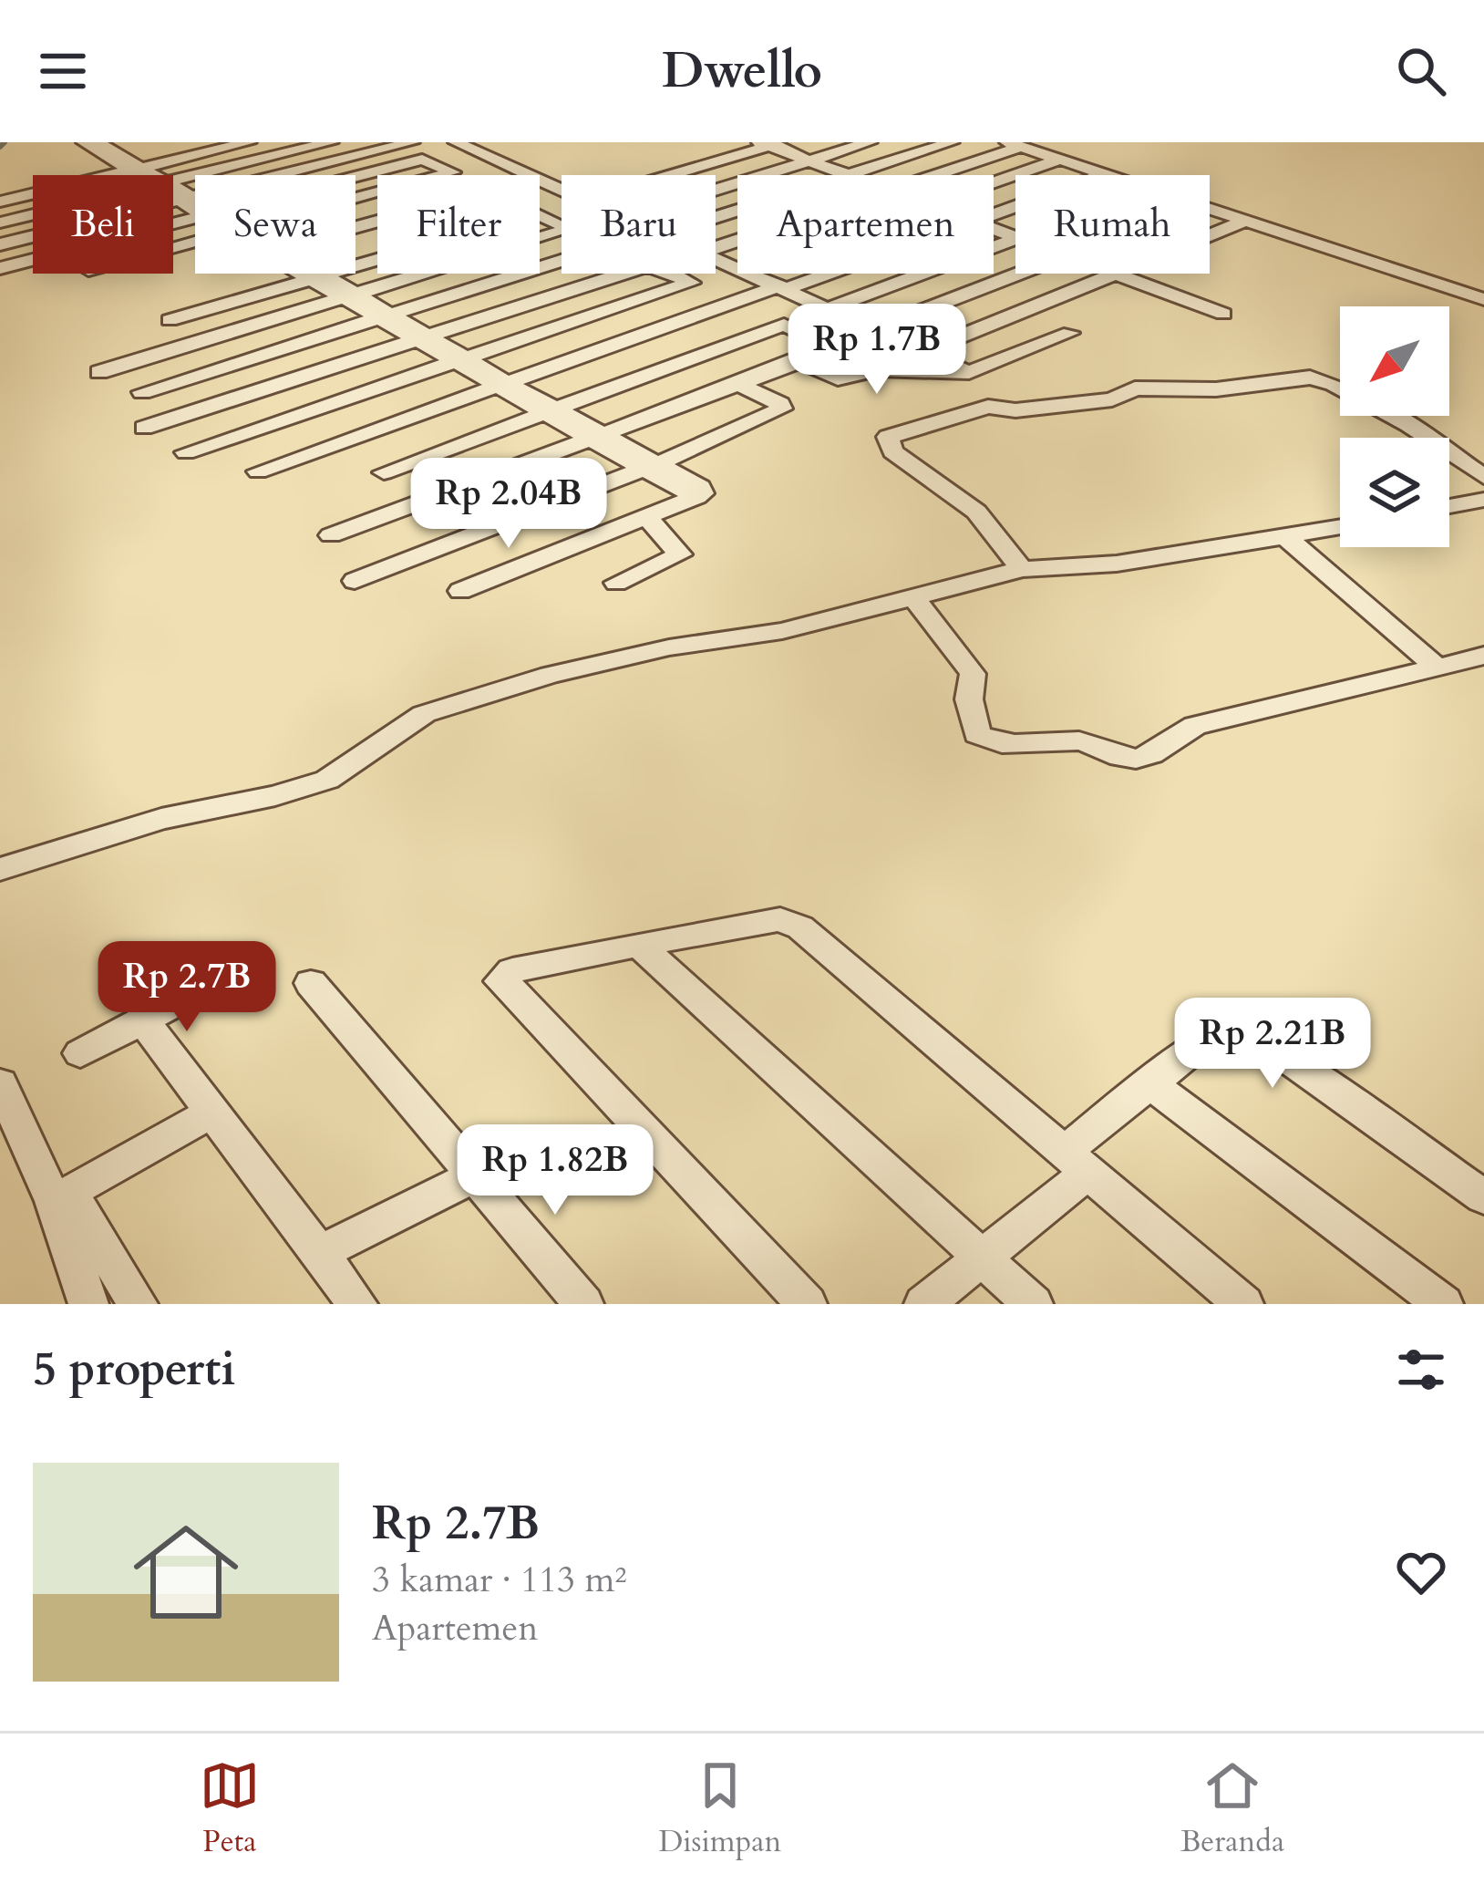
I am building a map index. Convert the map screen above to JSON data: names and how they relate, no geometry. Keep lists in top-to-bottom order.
{
  "north": "bottom left",
  "page": {
    "header": "Dwello",
    "chip": [
      "Beli",
      "Sewa",
      "Filter",
      "Baru",
      "Apartemen",
      "Rumah"
    ],
    "price": [
      "Rp 1.7B",
      "Rp 2.04B",
      "Rp 2.7B",
      "Rp 2.21B",
      "Rp 1.82B"
    ],
    "heading": "5 properti",
    "list": [
      {
        "name": "Rp 2.7B",
        "note": "3 kamar · 113 m² · Apartemen"
      }
    ],
    "tabs": ["Peta", "Disimpan", "Beranda"]
  }
}
